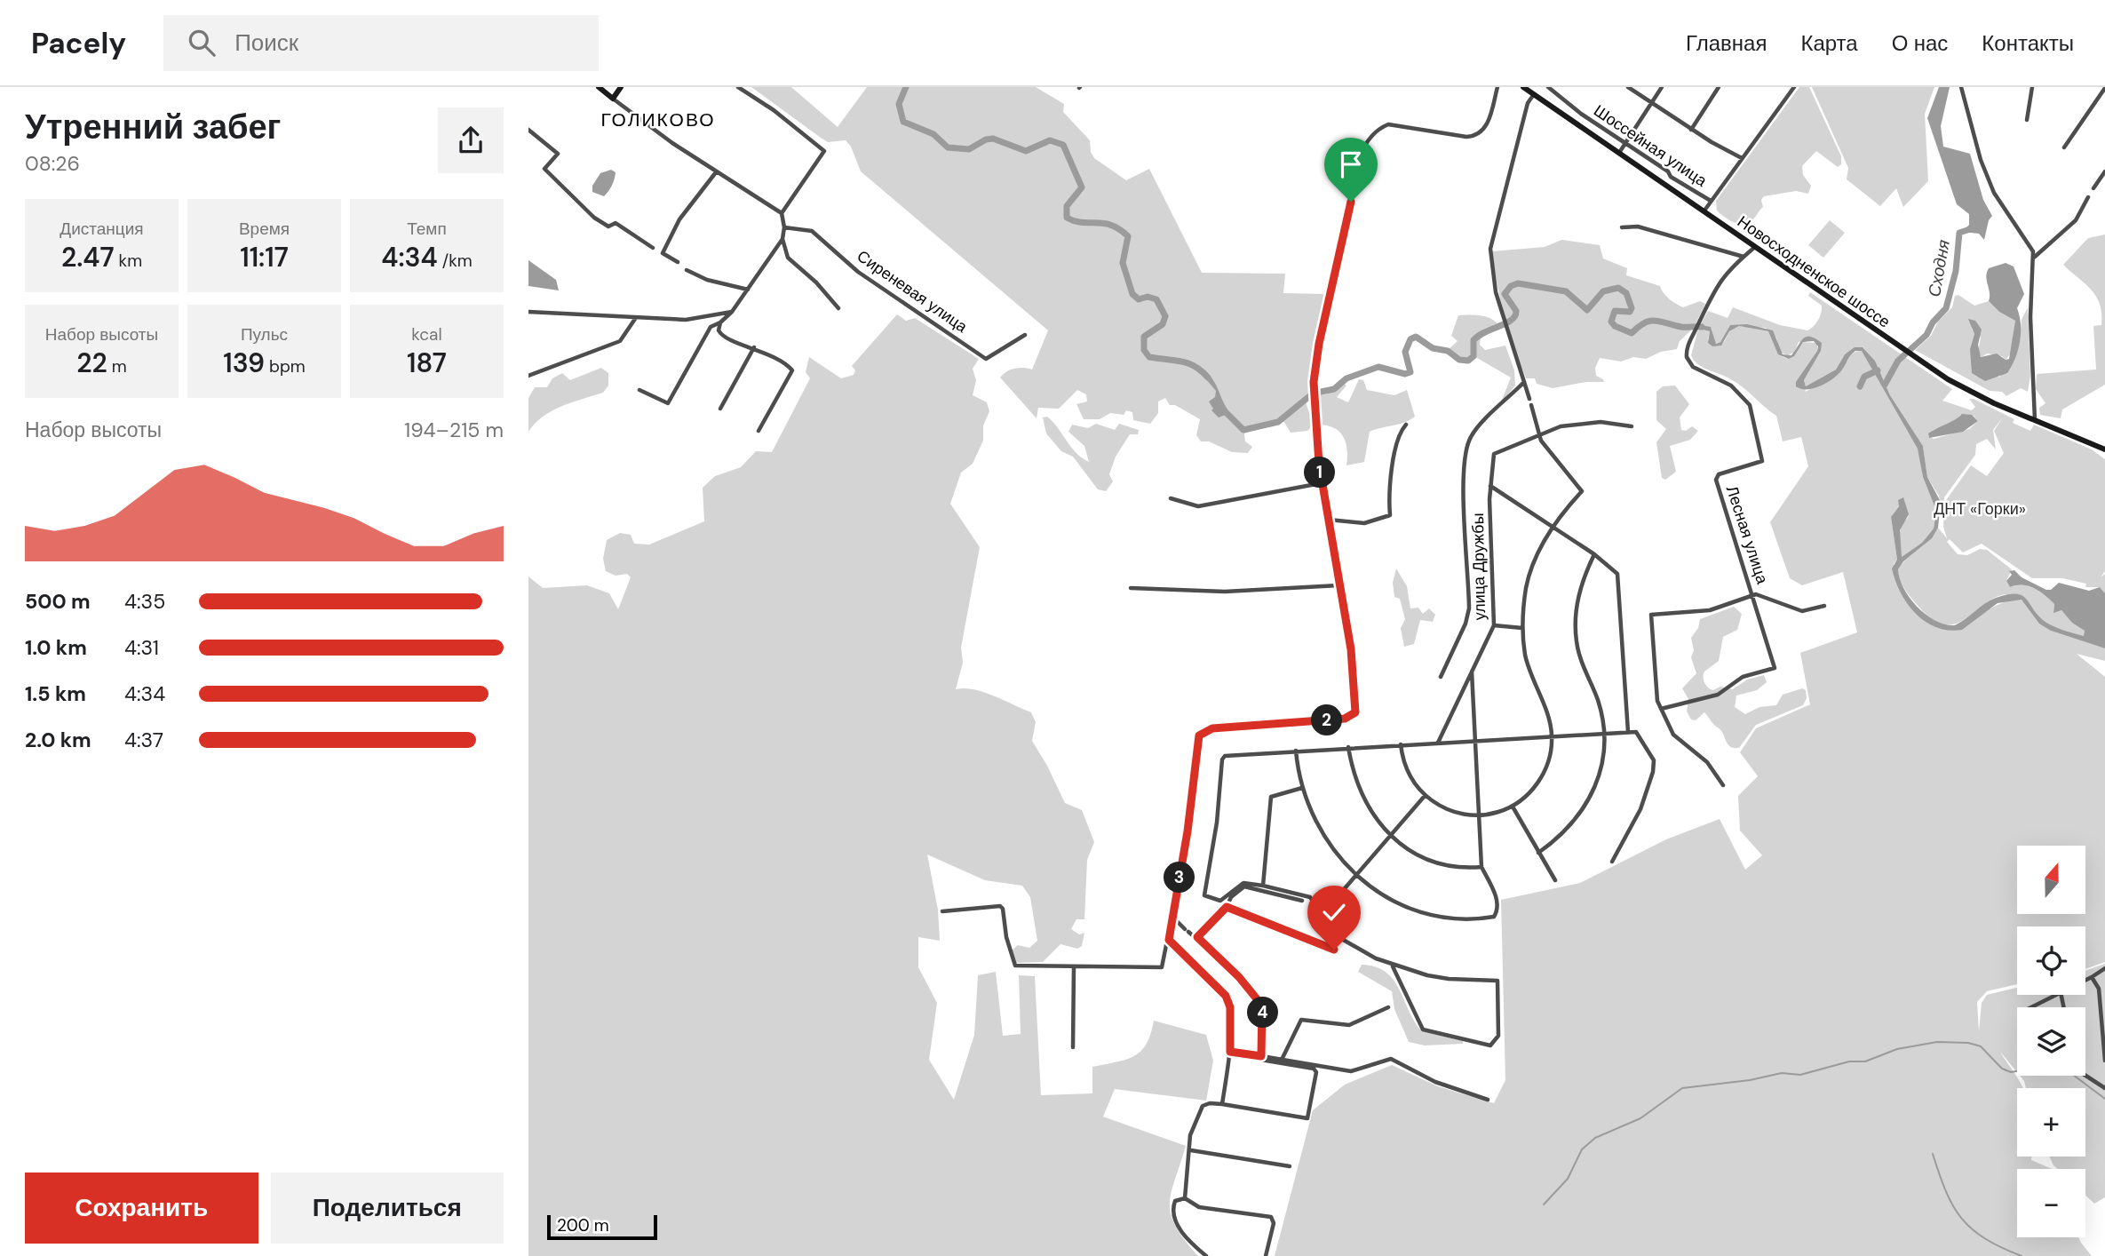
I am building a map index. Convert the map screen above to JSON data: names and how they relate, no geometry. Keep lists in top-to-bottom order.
{
  "streets": {
    "main road": ["Новосходненское шоссе"],
    "street": [
      "Шоссейная улица",
      "Сиреневая улица",
      "Лесная улица",
      "улица Дружбы"
    ]
  },
  "districts": ["ГОЛИКОВО"],
  "water": ["Сходня"],
  "parks": ["ДНТ «Горки»"],
  "scale_bar": "200 m",
  "north": "top",
  "page": {
    "header": "Pacely",
    "search": "Поиск",
    "nav": [
      "Главная",
      "Карта",
      "О нас",
      "Контакты"
    ],
    "heading": ["Утренний забег", "08:26"],
    "stats": [
      ["Дистанция", "2.47 km"],
      ["Время", "11:17"],
      ["Темп", "4:34 /km"],
      ["Набор высоты", "22 m"],
      ["Пульс", "139 bpm"],
      ["kcal", "187"]
    ],
    "chart": ["Набор высоты", "194–215 m"],
    "pins": [
      "1",
      "2",
      "3",
      "4"
    ],
    "list": [
      {
        "name": "500 m",
        "note": "4:35"
      },
      {
        "name": "1.0 km",
        "note": "4:31"
      },
      {
        "name": "1.5 km",
        "note": "4:34"
      },
      {
        "name": "2.0 km",
        "note": "4:37"
      }
    ],
    "map_buttons": ["+", "−"],
    "buttons": ["Сохранить", "Поделиться"],
    "scale": "200 m"
  }
}
